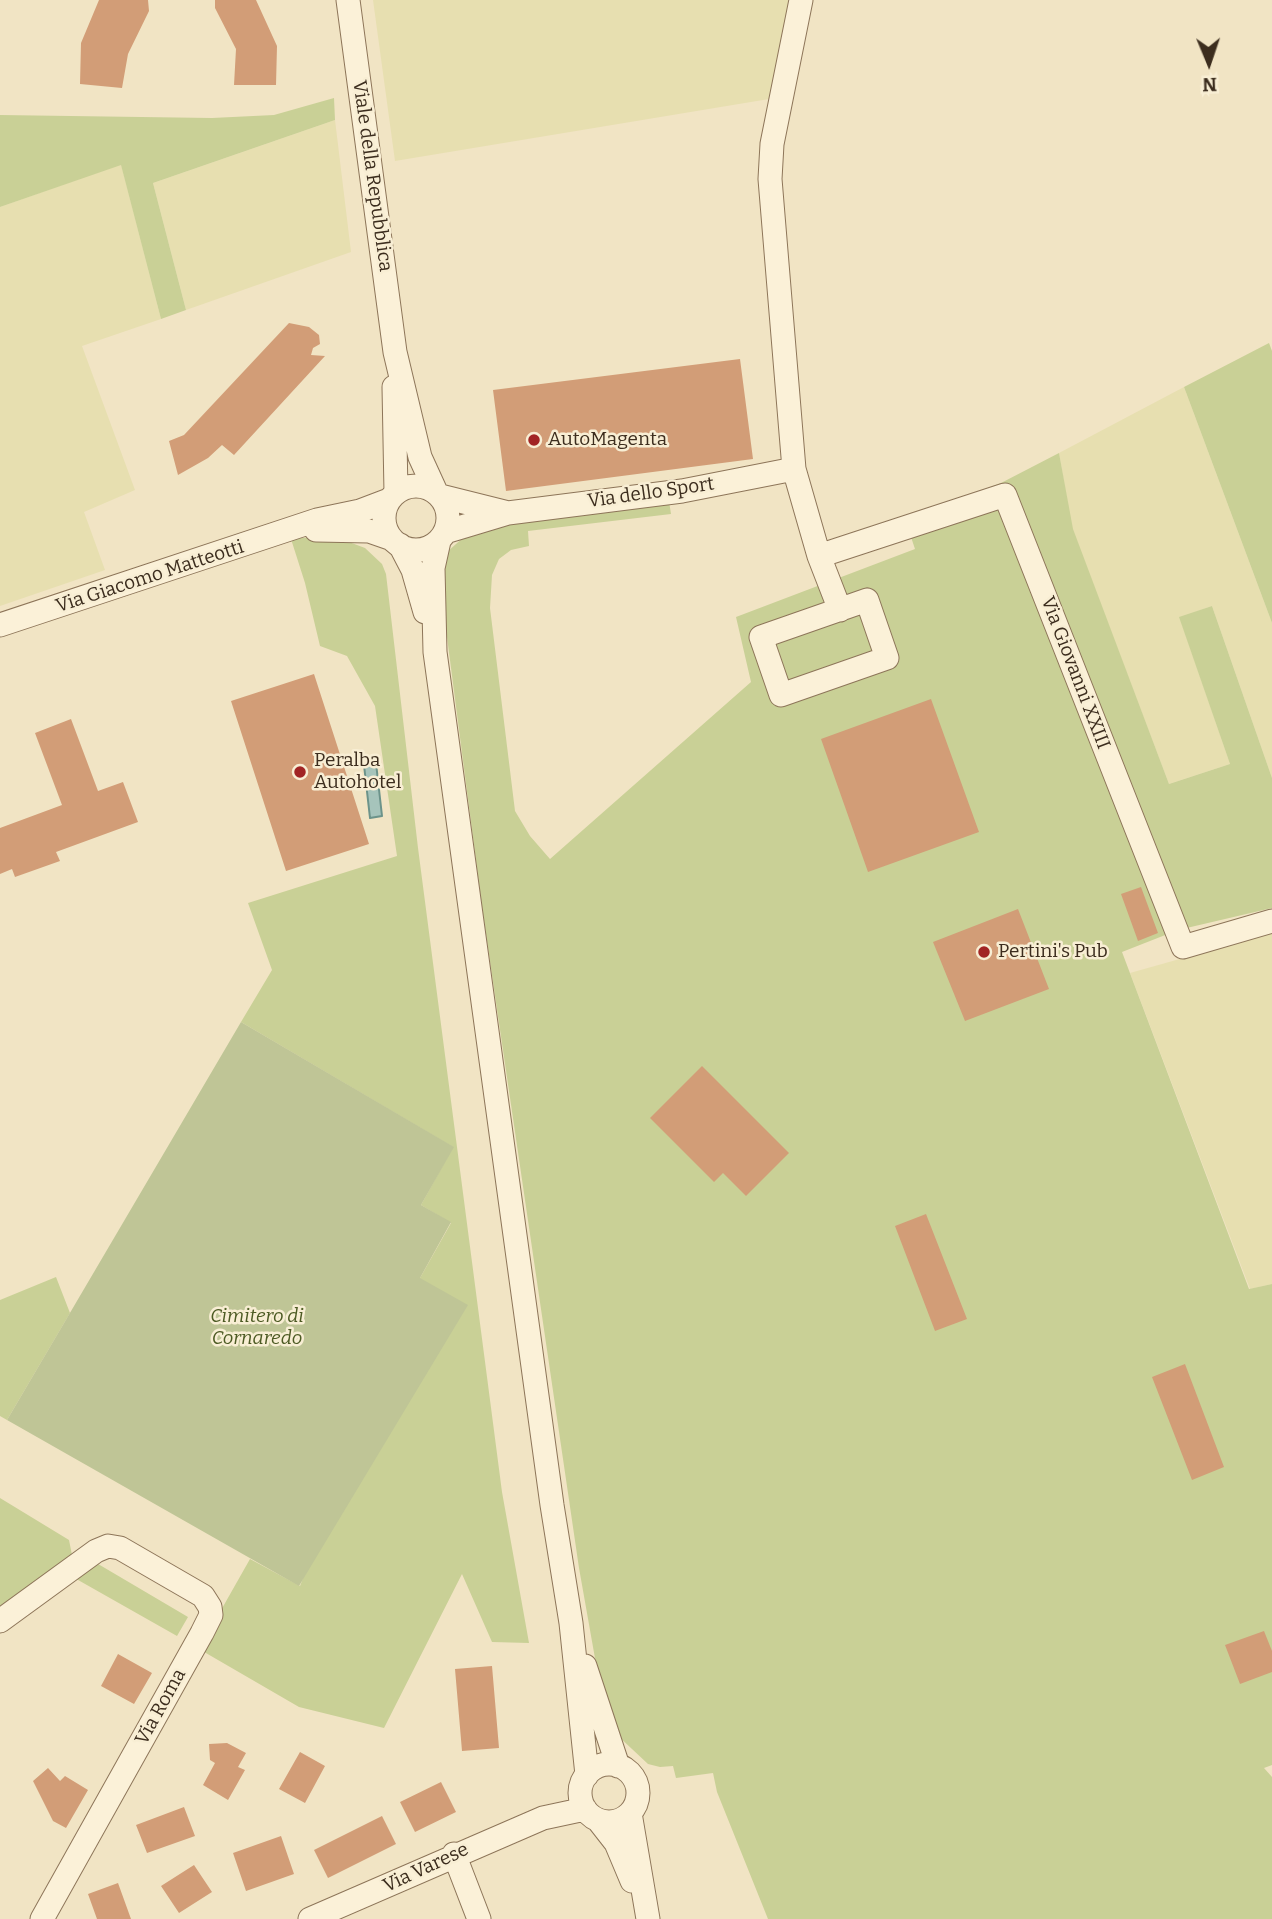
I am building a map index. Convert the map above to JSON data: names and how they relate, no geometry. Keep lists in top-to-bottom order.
{
  "streets": {
    "street": [
      "Viale della Repubblica",
      "Via dello Sport",
      "Via Giacomo Matteotti",
      "Via Giovanni XXIII",
      "Via Roma",
      "Via Varese"
    ]
  },
  "crossings": [
    ["Viale della Repubblica", "Via dello Sport"],
    ["Viale della Repubblica", "Via Giacomo Matteotti"],
    ["Via dello Sport", "Via Giacomo Matteotti"]
  ],
  "parks": ["Cimitero di Cornaredo"],
  "places": ["AutoMagenta", "Peralba Autohotel", "Pertini's Pub"],
  "north": "bottom"
}
